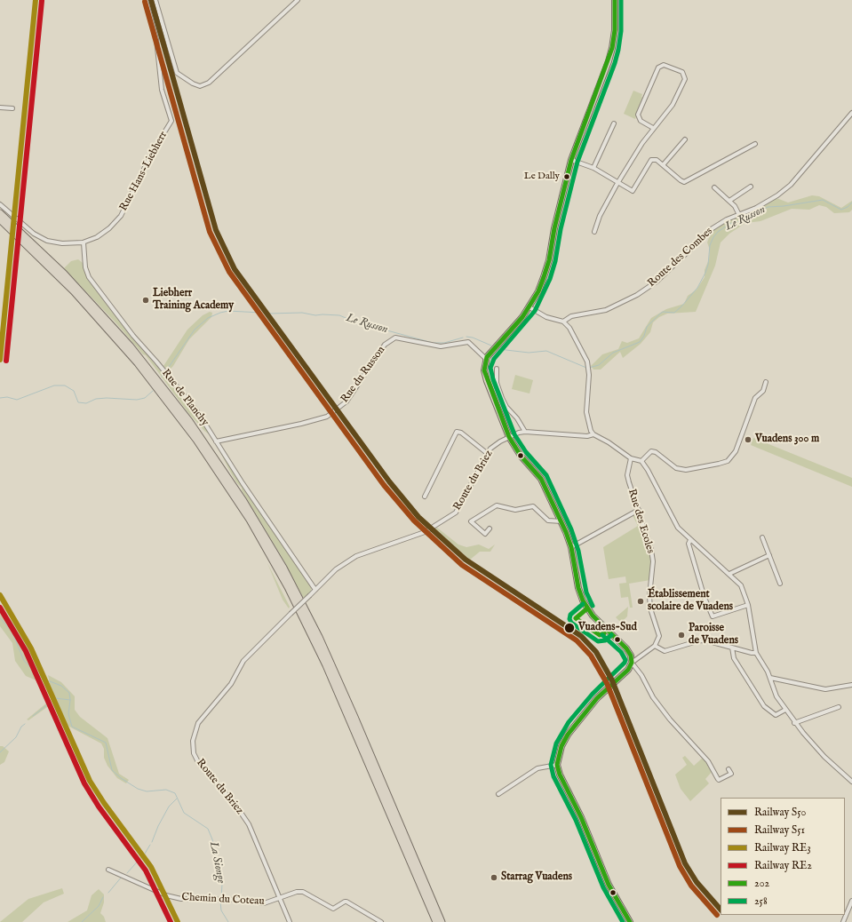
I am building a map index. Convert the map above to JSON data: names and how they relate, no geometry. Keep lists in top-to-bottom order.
{
  "streets": {
    "street": [
      "Rue Hans-Liebherr",
      "Route des Combes",
      "Rue du Russon",
      "Rue de Planchy",
      "Route du Briez",
      "Rue des Ecoles",
      "Chemin du Coteau"
    ]
  },
  "crossings": [
    ["Rue Hans-Liebherr", "Rue de Planchy"],
    ["Rue du Russon", "Rue de Planchy"],
    ["Rue de Planchy", "Route du Briez"],
    ["Route du Briez", "Chemin du Coteau"]
  ],
  "water": ["Le Russon", "La Sionge"],
  "places": [
    "Le Dally",
    "Liebherr Training Academy",
    "Vuadens 300 m",
    "Établissement scolaire de Vuadens",
    "Vuadens-Sud",
    "Paroisse de Vuadens",
    "Starrag Vuadens"
  ],
  "lines": [
    "rail line S50",
    "rail line RE3",
    "transit line 202",
    "transit line 258",
    "rail line RE2",
    "rail line S51"
  ],
  "legend": [
    "Railway S50",
    "Railway S51",
    "Railway RE3",
    "Railway RE2",
    "202",
    "258"
  ]
}
